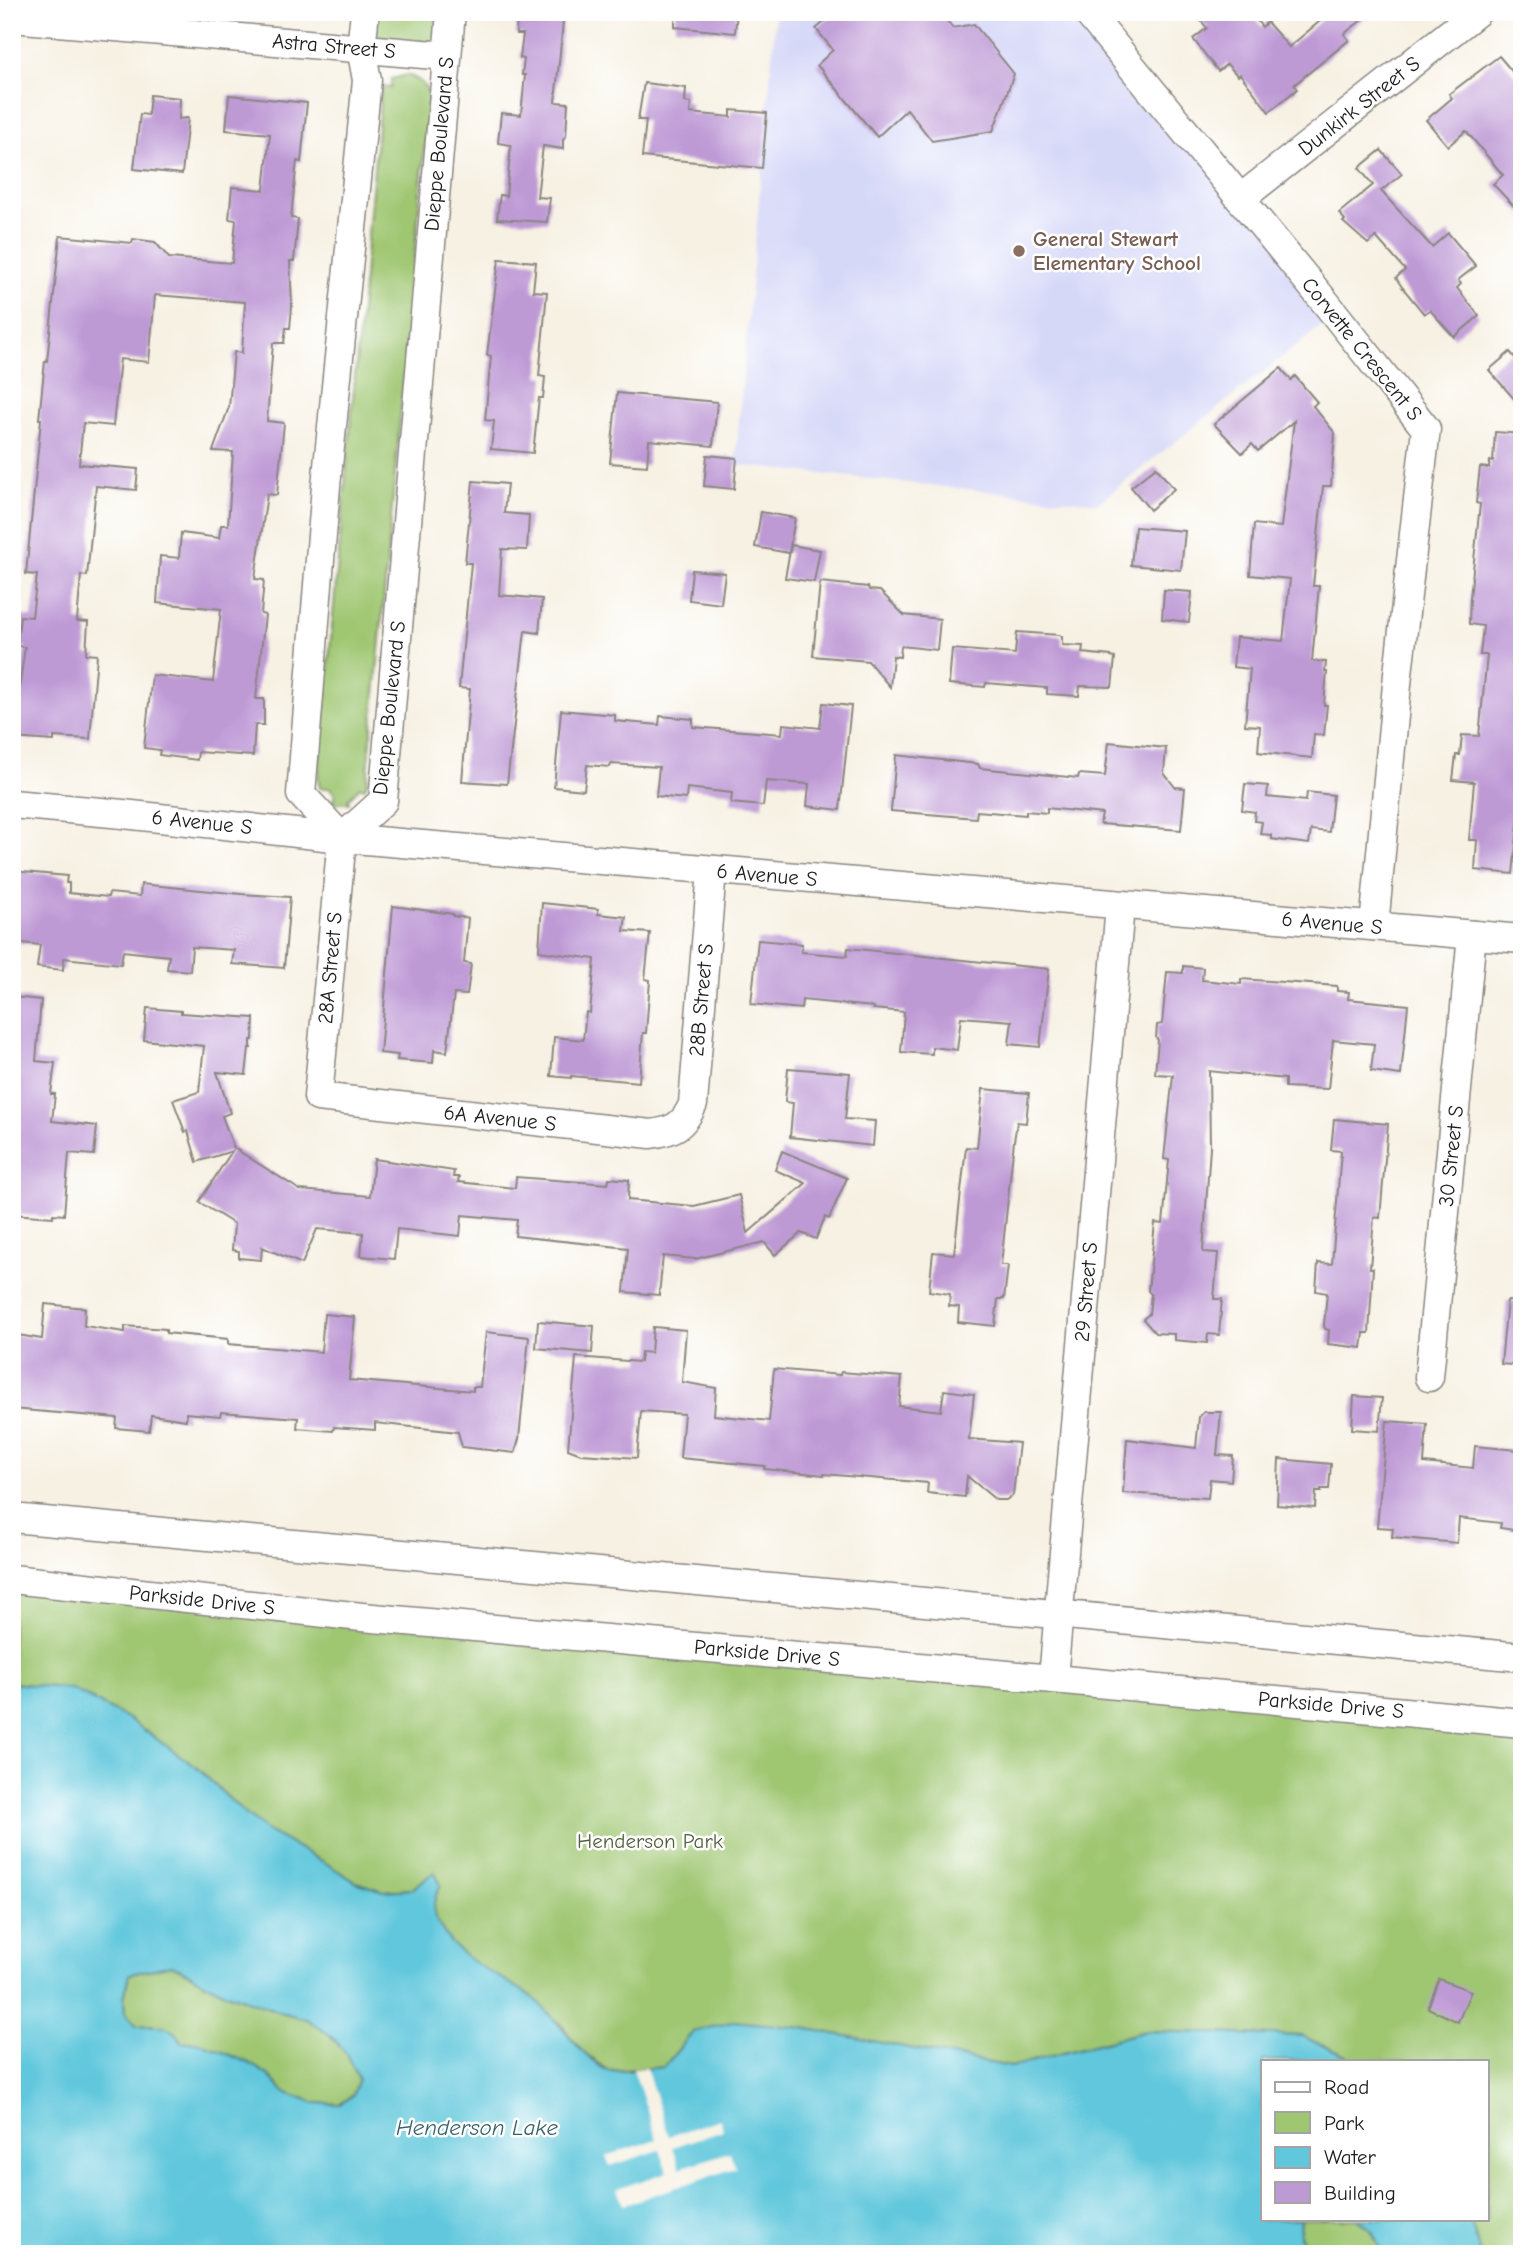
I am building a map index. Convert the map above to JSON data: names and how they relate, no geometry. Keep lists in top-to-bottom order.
{
  "streets": {
    "street": [
      "Astra Street S",
      "Dunkirk Street S",
      "Dieppe Boulevard S",
      "Corvette Crescent S",
      "6 Avenue S",
      "28A Street S",
      "28B Street S",
      "6A Avenue S",
      "30 Street S",
      "29 Street S",
      "Parkside Drive S"
    ]
  },
  "crossings": [
    ["Astra Street S", "Dieppe Boulevard S"],
    ["Dunkirk Street S", "Corvette Crescent S"],
    ["Dieppe Boulevard S", "6 Avenue S"],
    ["Dieppe Boulevard S", "28A Street S"],
    ["Corvette Crescent S", "6 Avenue S"],
    ["6 Avenue S", "28A Street S"],
    ["6 Avenue S", "28B Street S"],
    ["6 Avenue S", "30 Street S"],
    ["6 Avenue S", "29 Street S"],
    ["28A Street S", "6A Avenue S"],
    ["28B Street S", "6A Avenue S"],
    ["29 Street S", "Parkside Drive S"]
  ],
  "water": ["Henderson Lake"],
  "parks": ["Henderson Park"],
  "places": ["General Stewart Elementary School"],
  "legend": [
    "Road",
    "Park",
    "Water",
    "Building"
  ]
}
